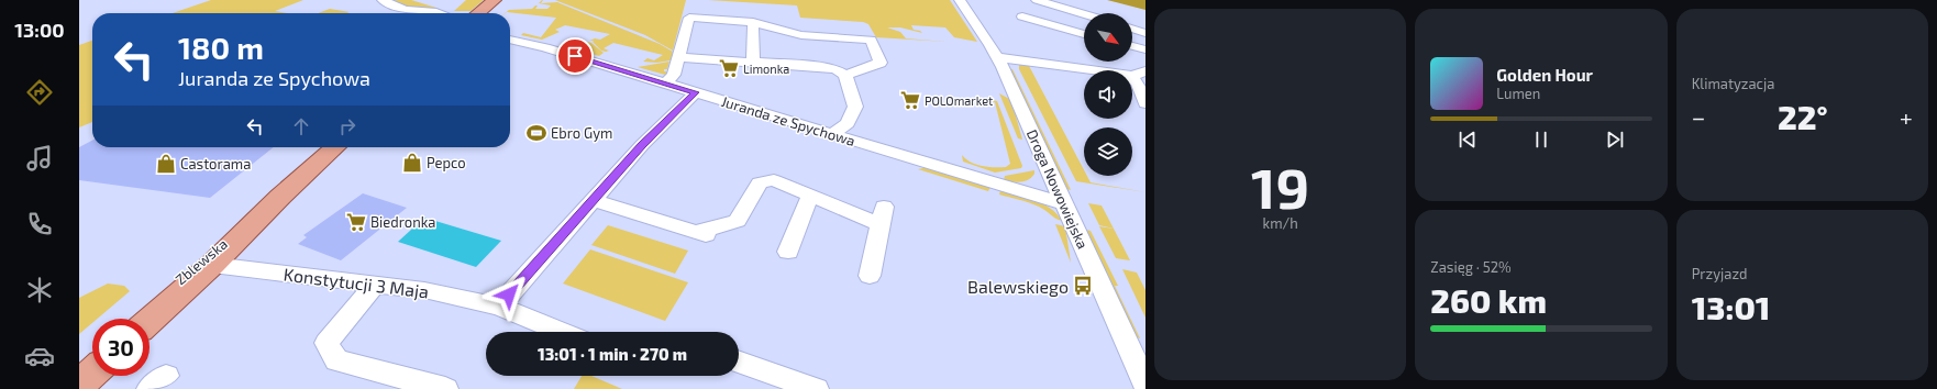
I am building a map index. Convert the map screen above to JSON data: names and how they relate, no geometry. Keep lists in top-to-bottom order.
{
  "streets": {
    "main road": ["Zblewska"],
    "street": ["Juranda ze Spychowa", "Droga Nowowiejska", "Konstytucji 3 Maja"]
  },
  "crossings": [
    ["Juranda ze Spychowa", "Droga Nowowiejska"],
    ["Zblewska", "Konstytucji 3 Maja"]
  ],
  "places": {
    "supermarket": ["Limonka", "POLOmarket", "Biedronka"],
    "sports": ["Ebro Gym"],
    "shop": ["Pepco", "Castorama"],
    "bus stop": ["Balewskiego"]
  },
  "north": "bottom right",
  "page": {
    "tabs": "13:00",
    "tile": [
      ["19", "km/h"],
      "Klimatyzacja",
      ["Zasięg · 52%", "260 km"],
      ["Przyjazd", "13:01"]
    ],
    "turn": ["180 m", "Juranda ze Spychowa"],
    "song": ["Golden Hour", "Lumen"],
    "heat": ["−", "22°", "+"],
    "limit": "30",
    "trip": "13:01 · 1 min · 270 m"
  }
}
